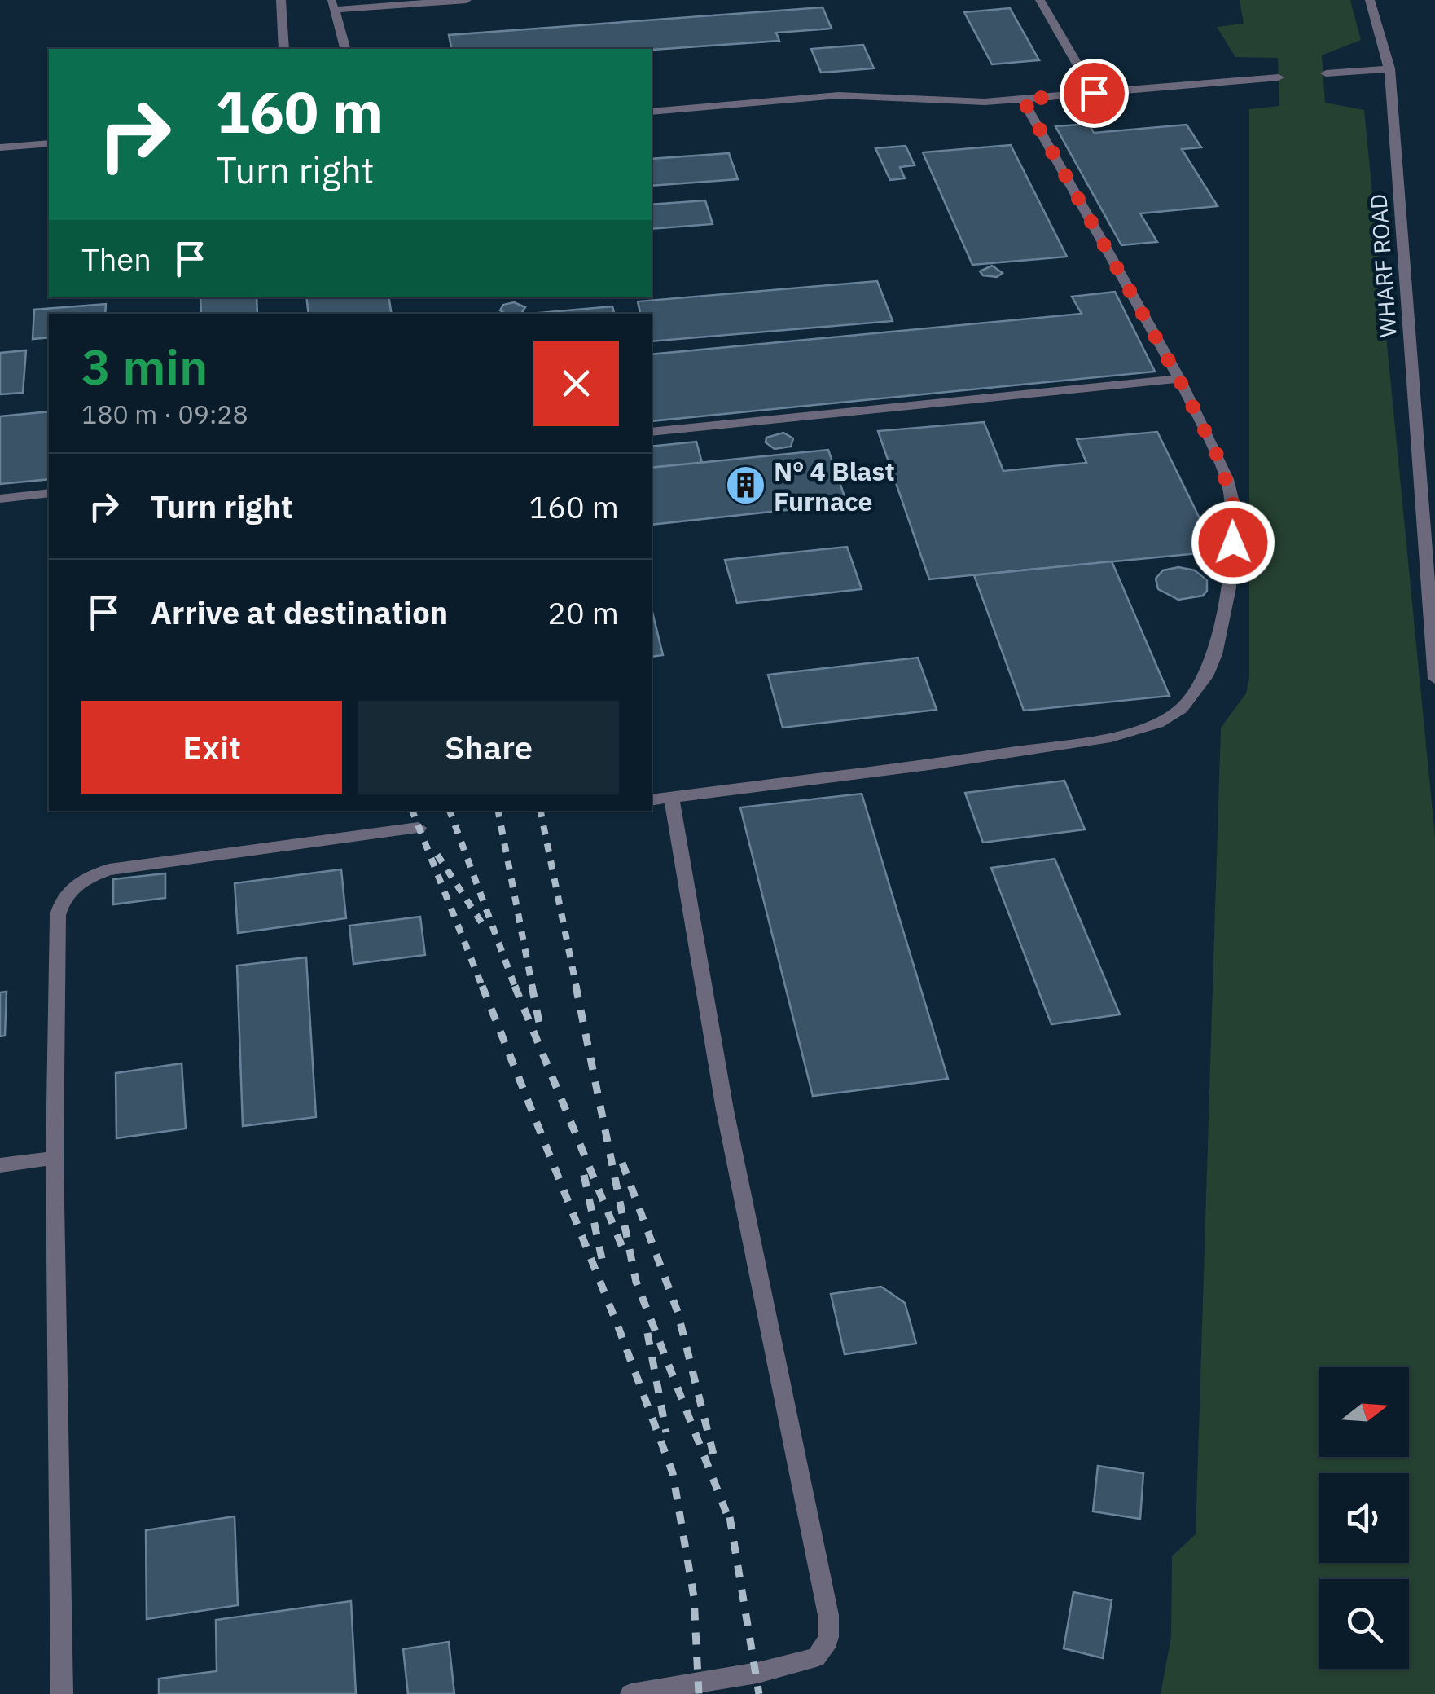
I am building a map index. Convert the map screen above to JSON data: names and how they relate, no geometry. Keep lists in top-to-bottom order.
{
  "streets": {
    "lane": ["WHARF ROAD"]
  },
  "places": {
    "building": ["Nº 4 Blast Furnace"]
  },
  "north": "right",
  "page": {
    "turn": ["160 m", "Turn right"],
    "then": "Then",
    "heading": ["3 min", "180 m · 09:28"],
    "list": [
      {
        "name": "Turn right",
        "value": "160 m"
      },
      {
        "name": "Arrive at destination",
        "value": "20 m"
      }
    ],
    "buttons": ["Exit", "Share"]
  }
}
